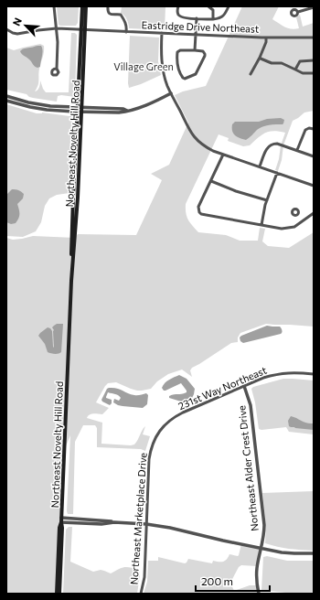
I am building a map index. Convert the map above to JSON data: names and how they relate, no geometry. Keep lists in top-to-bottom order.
{
  "streets": {
    "main road": ["Northeast Novelty Hill Road"],
    "street": [
      "Eastridge Drive Northeast",
      "231st Way Northeast",
      "Northeast Alder Crest Drive",
      "Northeast Marketplace Drive"
    ]
  },
  "crossings": [
    ["Eastridge Drive Northeast", "Northeast Novelty Hill Road"],
    ["231st Way Northeast", "Northeast Alder Crest Drive"],
    ["231st Way Northeast", "Northeast Marketplace Drive"]
  ],
  "parks": ["Village Green"],
  "scale_bar": "200 m",
  "north": "top left"
}
